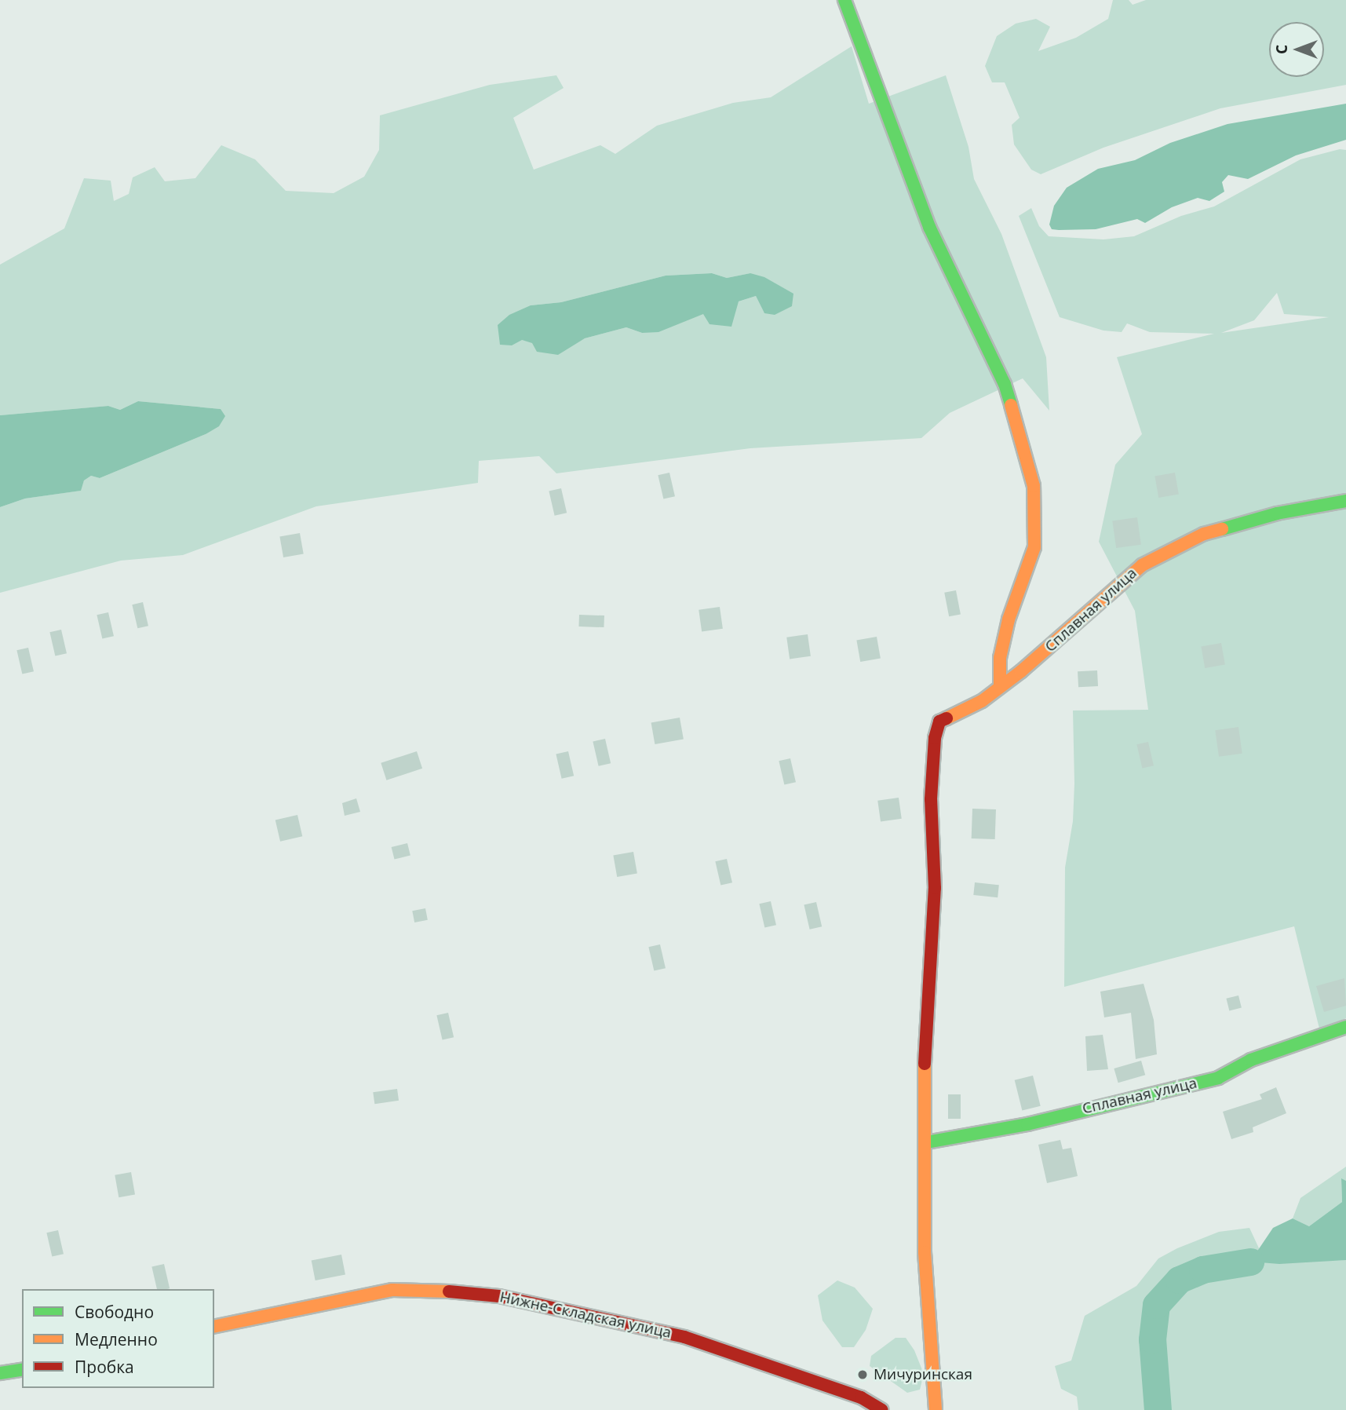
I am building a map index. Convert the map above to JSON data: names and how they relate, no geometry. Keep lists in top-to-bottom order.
{
  "streets": {
    "street": ["Сплавная улица", "Нижне-Складская улица"]
  },
  "places": ["Мичуринская"],
  "legend": ["Свободно", "Медленно", "Пробка"],
  "north": "left"
}
